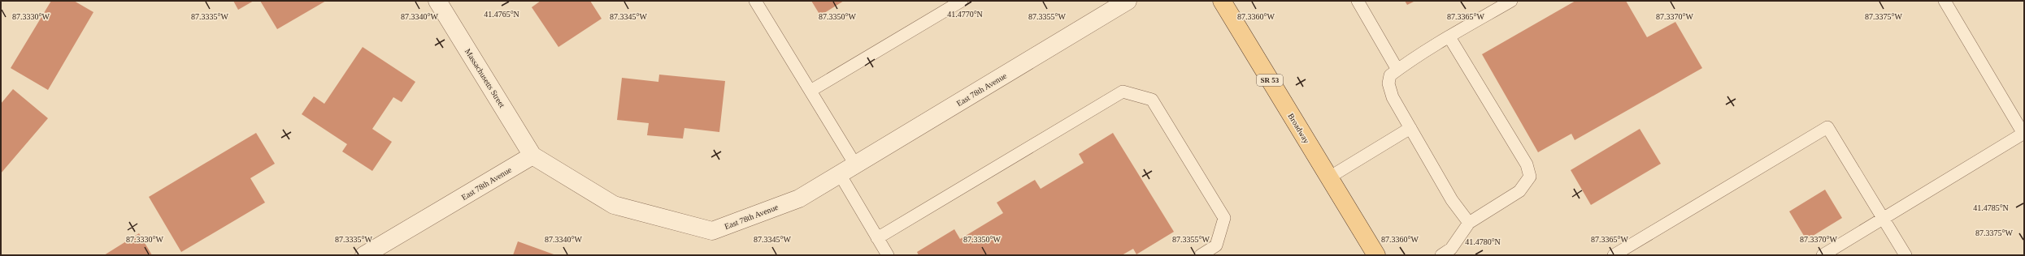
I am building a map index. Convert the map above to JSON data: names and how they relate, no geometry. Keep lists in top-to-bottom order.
{
  "streets": {
    "main road": ["SR 53", "Broadway"],
    "street": ["Massachusetts Street", "East 78th Avenue"]
  },
  "crossings": [
    ["Massachusetts Street", "East 78th Avenue"]
  ],
  "coordinates": [
    "41.4765°N",
    "41.4770°N",
    "87.3335°W",
    "87.3340°W",
    "87.3345°W",
    "87.3350°W",
    "87.3355°W",
    "87.3360°W",
    "87.3365°W",
    "87.3370°W",
    "87.3375°W",
    "87.3330°W",
    "41.4785°N",
    "41.4780°N"
  ]
}
